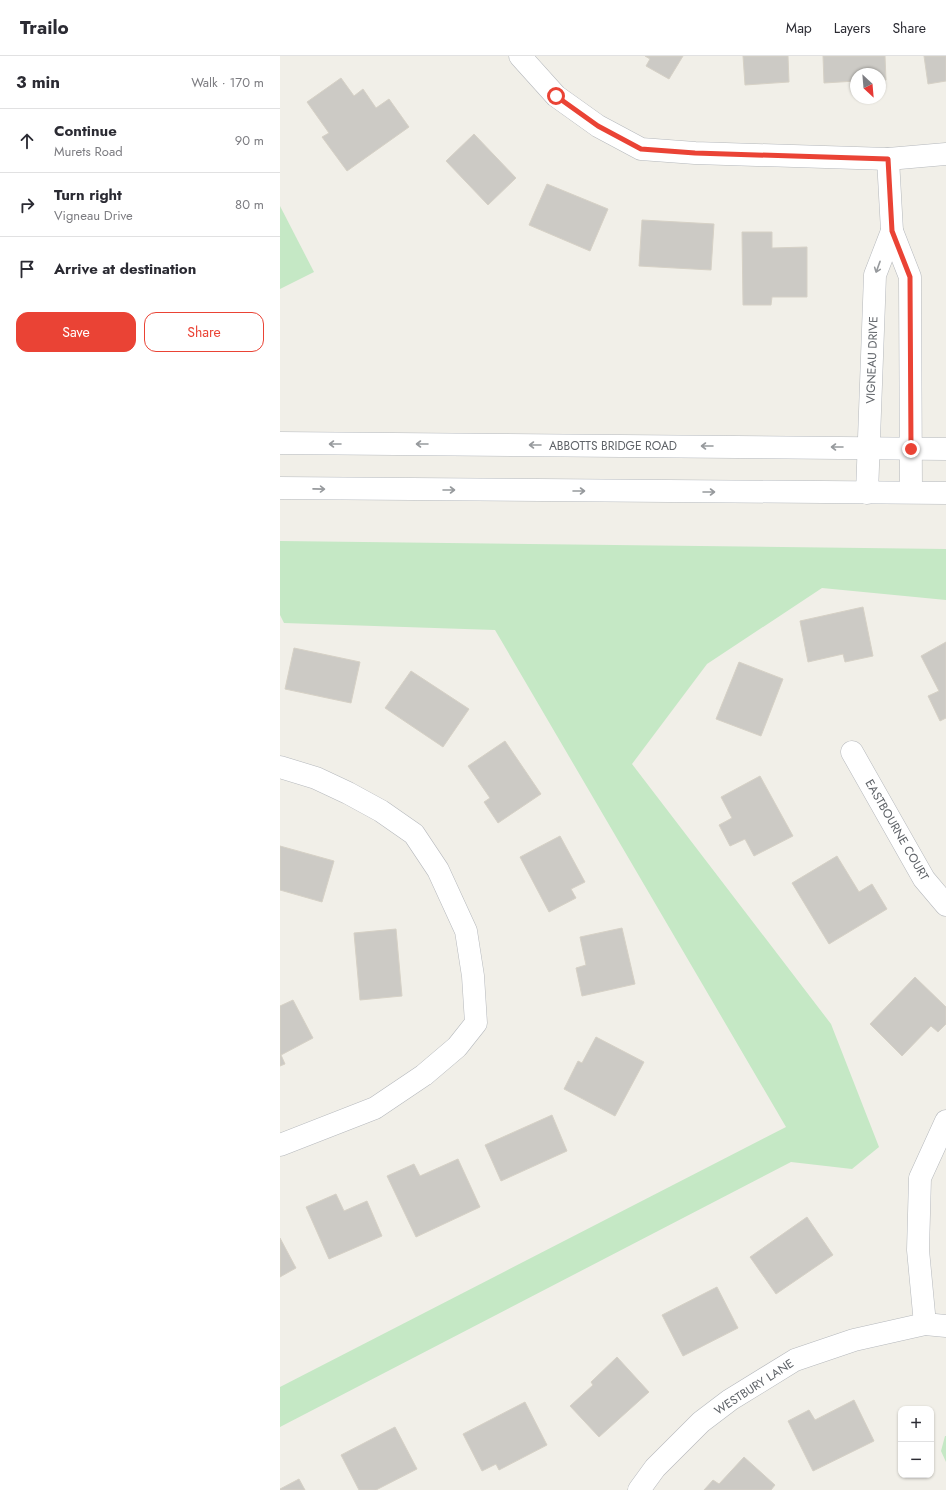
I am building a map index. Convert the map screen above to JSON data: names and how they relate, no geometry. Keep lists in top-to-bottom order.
{
  "streets": {
    "street": [
      "VIGNEAU DRIVE",
      "ABBOTTS BRIDGE ROAD",
      "EASTBOURNE COURT",
      "WESTBURY LANE"
    ]
  },
  "crossings": [
    ["VIGNEAU DRIVE", "ABBOTTS BRIDGE ROAD"]
  ],
  "north": "bottom right",
  "page": {
    "header": "Trailo",
    "nav": ["Map", "Layers", "Share"],
    "heading": ["3 min", "Walk · 170 m"],
    "list": [
      ["Continue", "Murets Road", "90 m"],
      ["Turn right", "Vigneau Drive", "80 m"],
      "Arrive at destination"
    ],
    "buttons": ["Save", "Share"],
    "map_buttons": ["+", "−"]
  }
}
